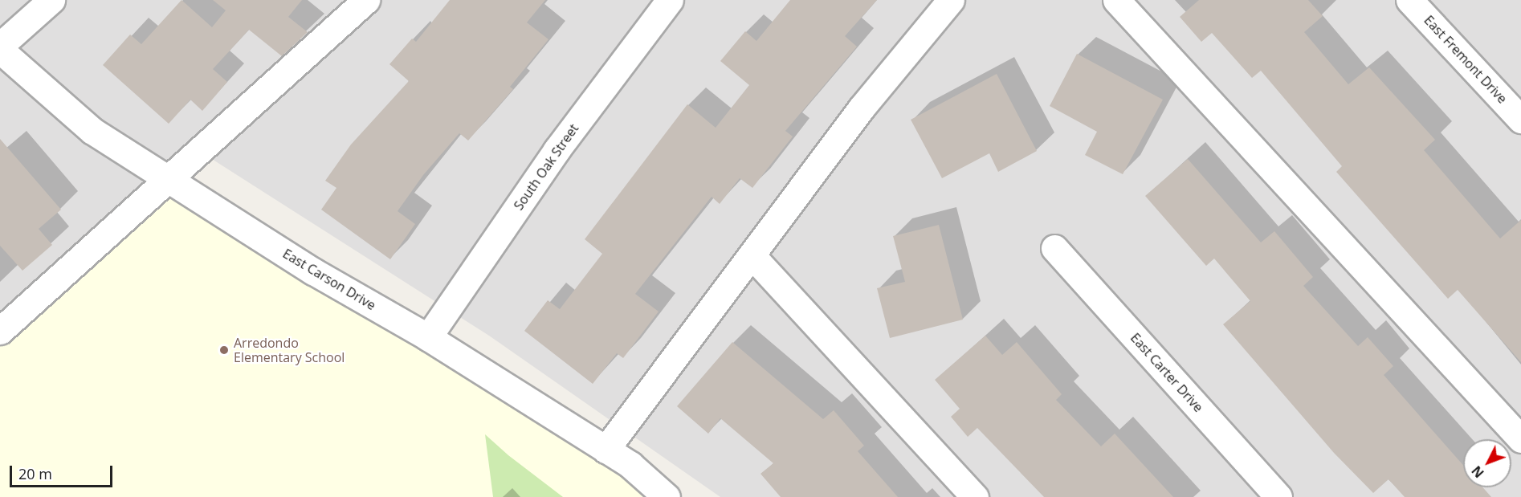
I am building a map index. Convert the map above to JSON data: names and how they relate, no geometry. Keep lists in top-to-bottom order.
{
  "streets": {
    "street": [
      "East Fremont Drive",
      "South Oak Street",
      "East Carson Drive",
      "East Carter Drive"
    ]
  },
  "crossings": [
    ["South Oak Street", "East Carson Drive"]
  ],
  "places": ["Arredondo Elementary School"],
  "scale_bar": "20 m",
  "north": "bottom left"
}
